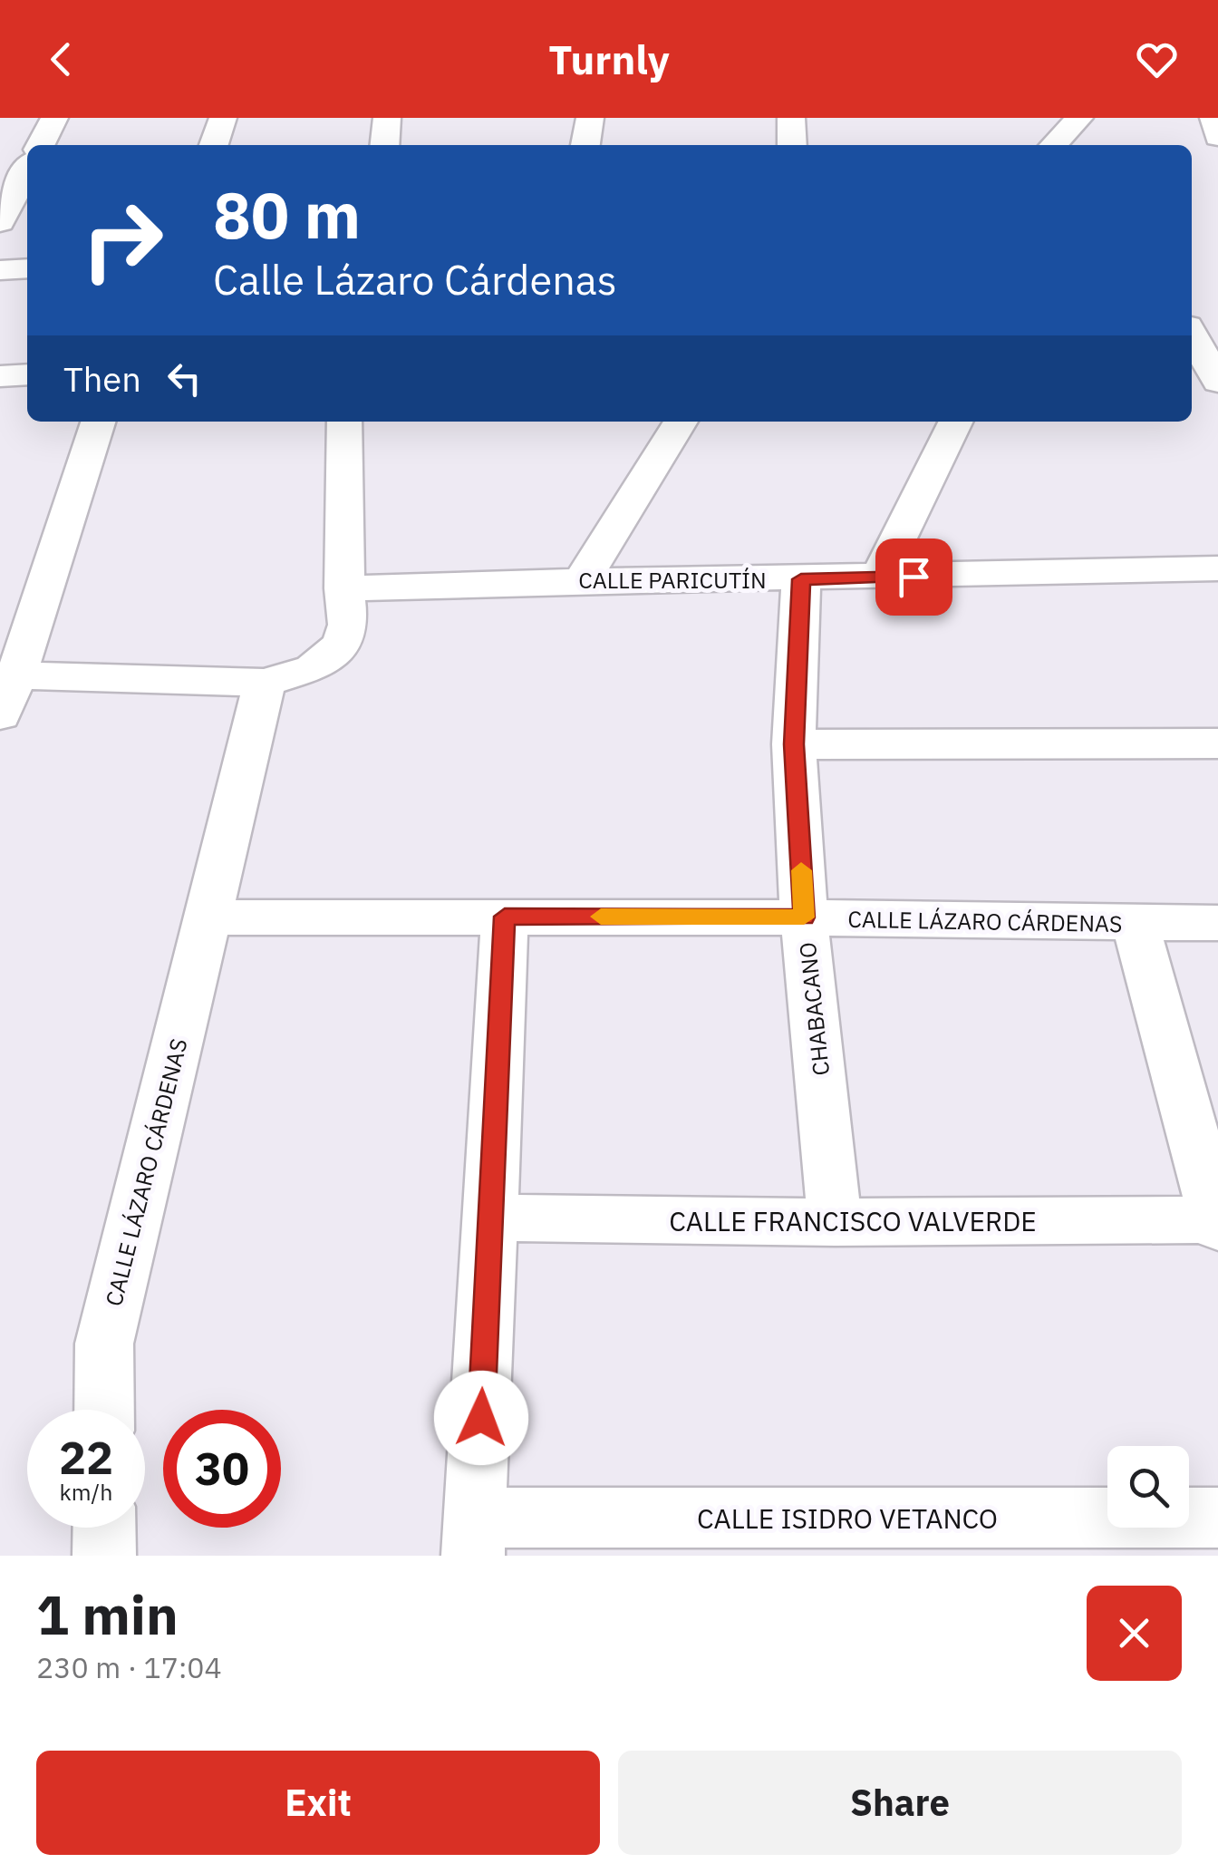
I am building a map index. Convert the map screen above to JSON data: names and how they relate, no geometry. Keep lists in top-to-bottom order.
{
  "streets": {
    "street": [
      "CALLE PARICUTÍN",
      "CALLE LÁZARO CÁRDENAS",
      "CHABACANO",
      "CALLE FRANCISCO VALVERDE",
      "CALLE ISIDRO VETANCO"
    ]
  },
  "crossings": [
    ["CALLE PARICUTÍN", "CHABACANO"],
    ["CALLE LÁZARO CÁRDENAS", "CHABACANO"],
    ["CHABACANO", "CALLE FRANCISCO VALVERDE"]
  ],
  "page": {
    "header": "Turnly",
    "turn": ["80 m", "Calle Lázaro Cárdenas"],
    "then": "Then",
    "speed": "22 km/h",
    "limit": "30",
    "heading": ["1 min", "230 m · 17:04"],
    "buttons": ["Exit", "Share"]
  }
}
